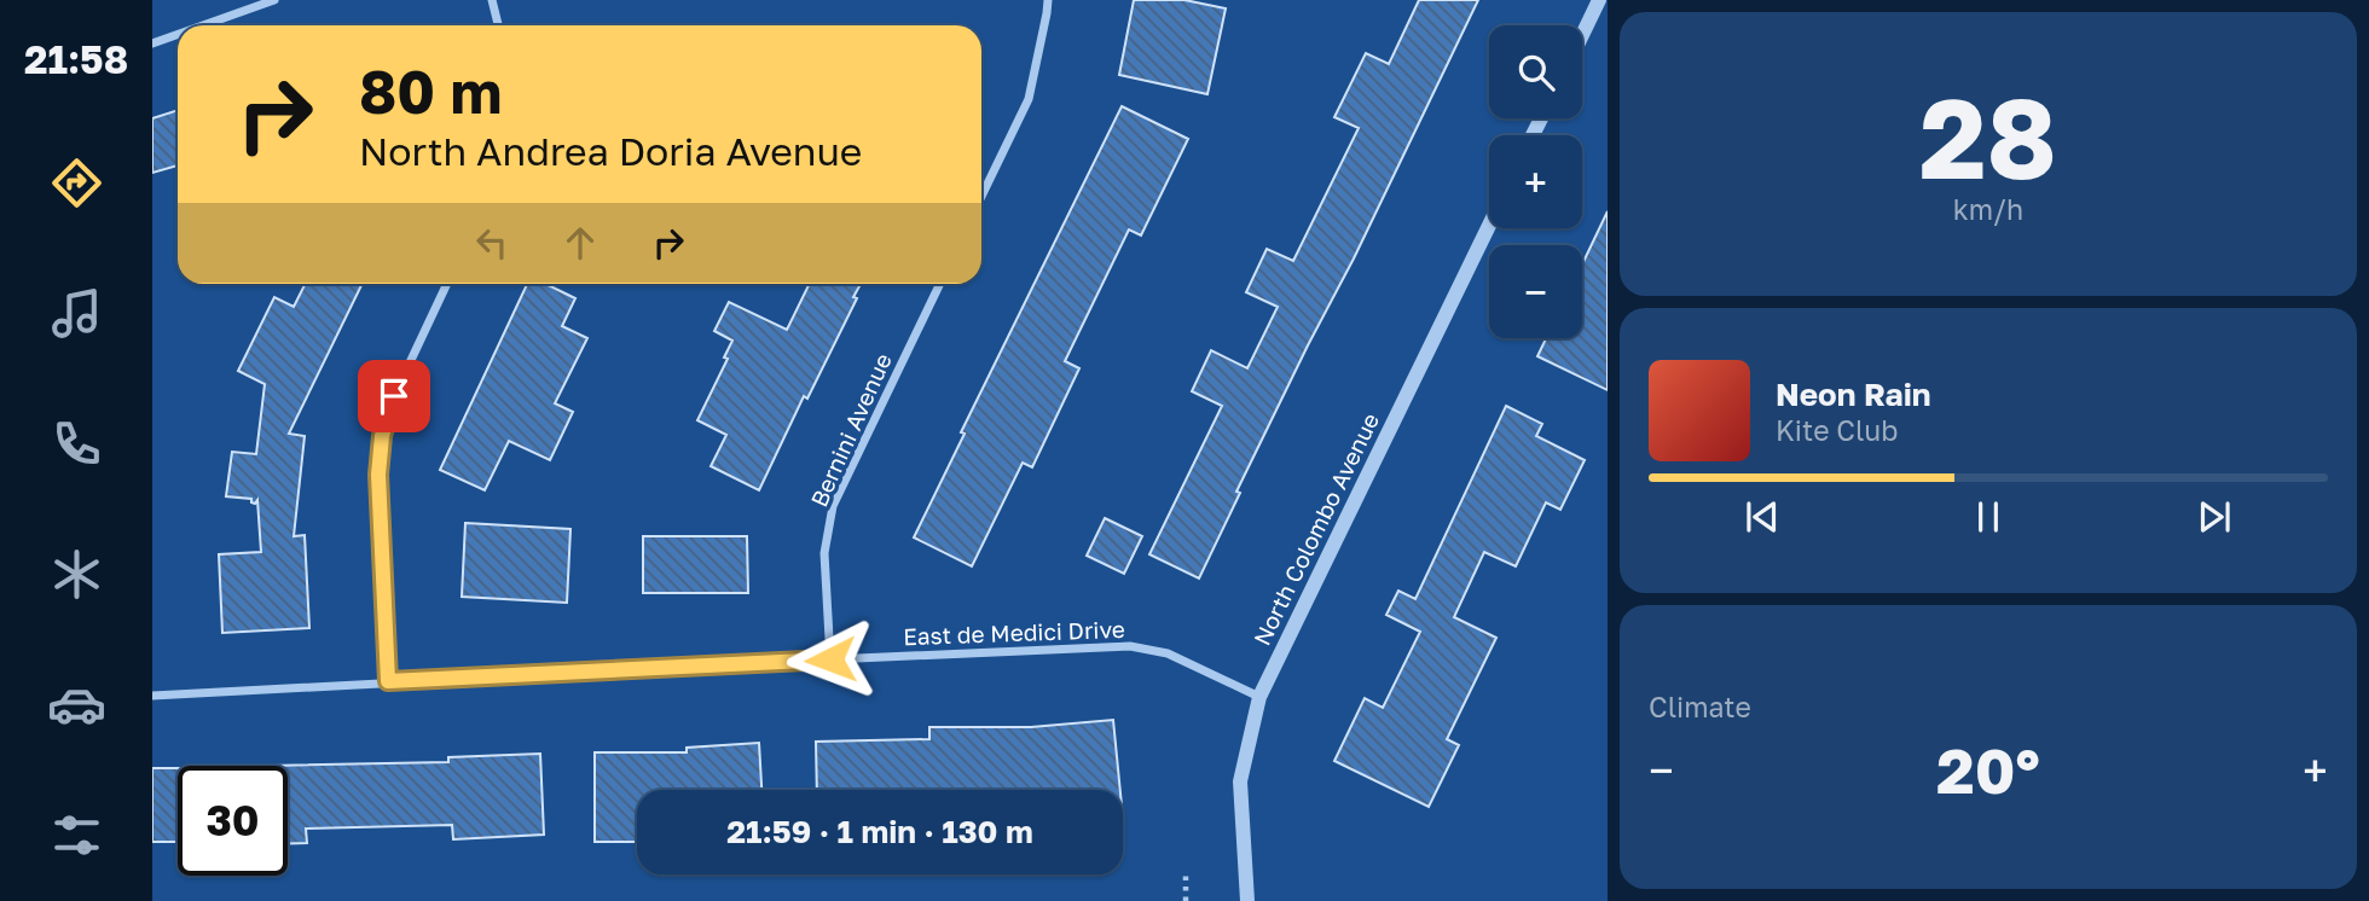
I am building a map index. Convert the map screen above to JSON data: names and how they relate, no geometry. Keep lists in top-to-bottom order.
{
  "streets": {
    "street": ["Bernini Avenue", "North Colombo Avenue", "East de Medici Drive"]
  },
  "crossings": [
    ["Bernini Avenue", "East de Medici Drive"],
    ["North Colombo Avenue", "East de Medici Drive"]
  ],
  "page": {
    "tabs": "21:58",
    "tile": [
      ["28", "km/h"],
      "Climate"
    ],
    "map_buttons": ["+", "−"],
    "turn": ["80 m", "North Andrea Doria Avenue"],
    "song": ["Neon Rain", "Kite Club"],
    "heat": ["−", "20°", "+"],
    "limit": "30",
    "trip": "21:59 · 1 min · 130 m"
  }
}
